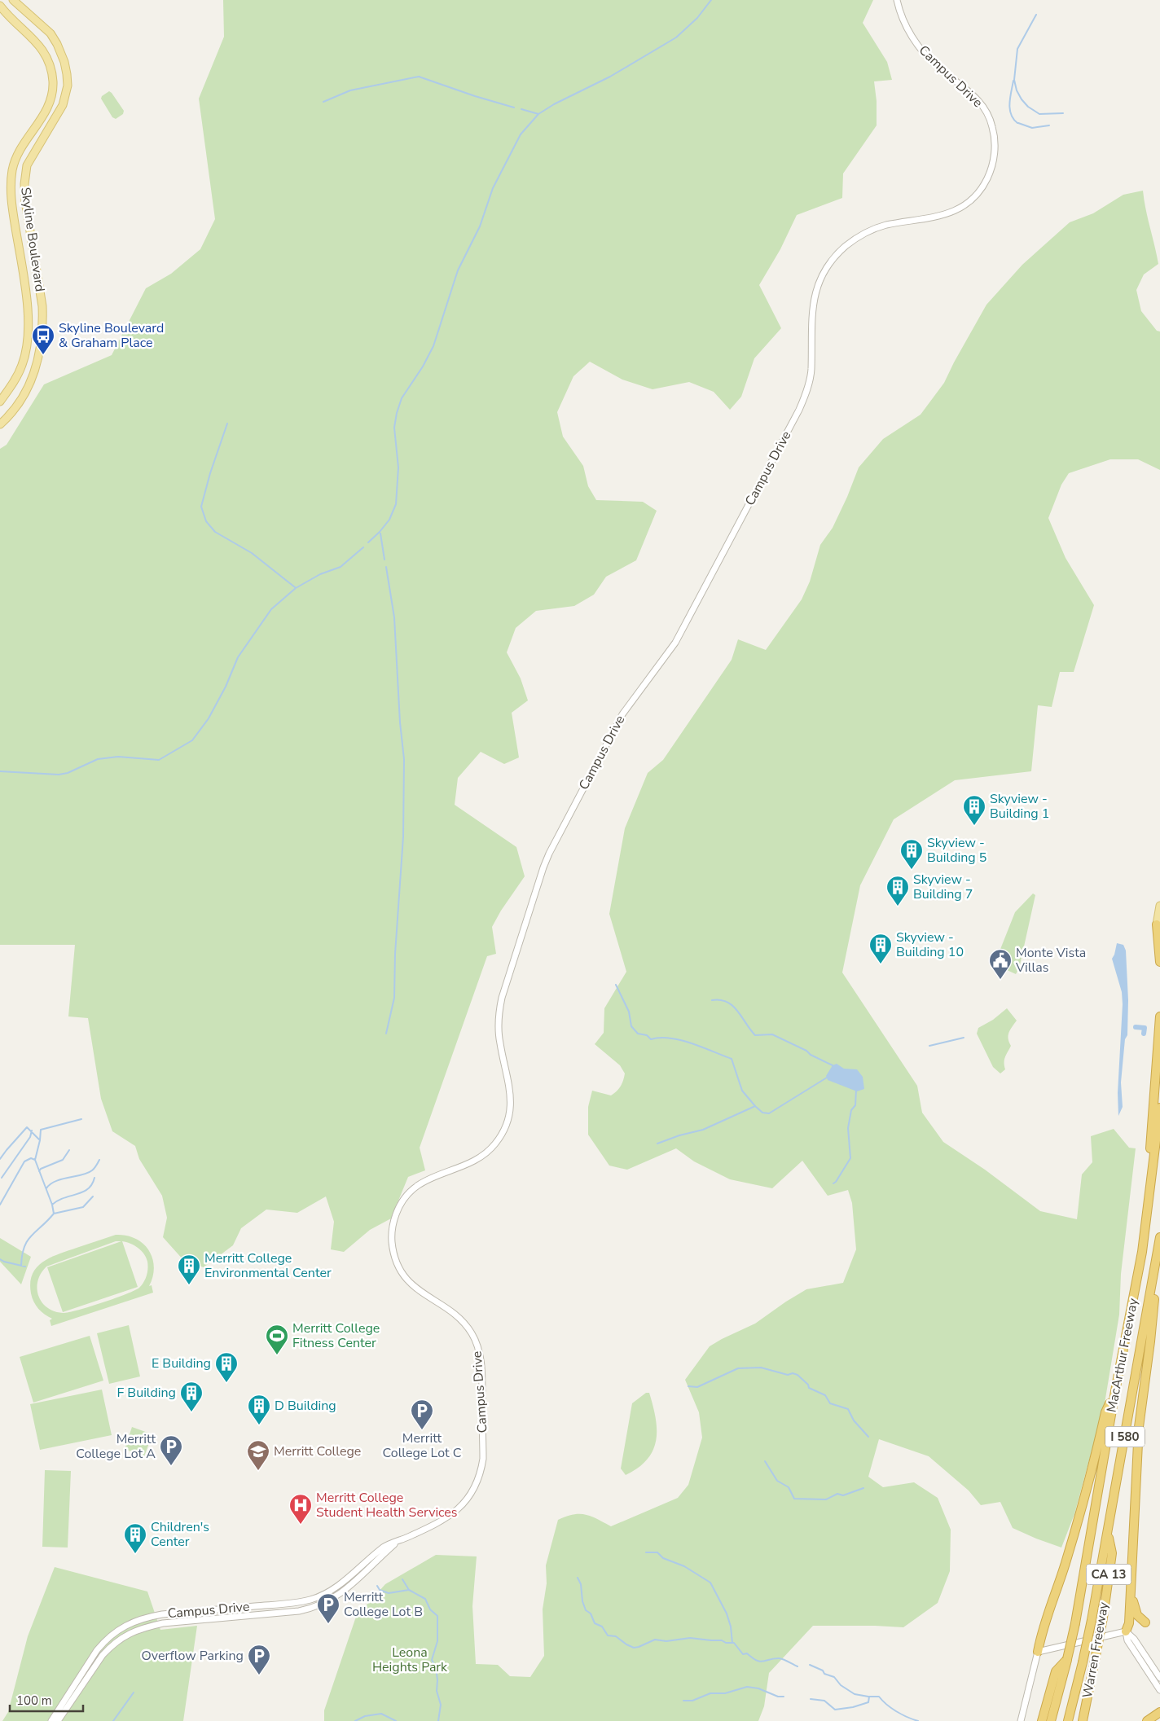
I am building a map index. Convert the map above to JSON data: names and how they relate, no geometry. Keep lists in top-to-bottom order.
{
  "streets": {
    "highway": [
      "MacArthur Freeway",
      "I 580",
      "CA 13",
      "Warren Freeway"
    ],
    "main road": ["Skyline Boulevard"],
    "street": ["Campus Drive"]
  },
  "crossings": [
    ["MacArthur Freeway", "Warren Freeway"]
  ],
  "parks": ["Leona Heights Park"],
  "places": {
    "bus stop": ["Skyline Boulevard & Graham Place"],
    "building": [
      "Skyview - Building 1",
      "Skyview - Building 5",
      "Skyview - Building 7",
      "Skyview - Building 10",
      "Merritt College Environmental Center",
      "E Building",
      "F Building",
      "D Building",
      "Children's Center"
    ],
    "public building": ["Monte Vista Villas"],
    "sports": ["Merritt College Fitness Center"],
    "parking": [
      "Merritt College Lot C",
      "Merritt College Lot A",
      "Merritt College Lot B",
      "Overflow Parking"
    ],
    "school or university": ["Merritt College"],
    "hospital": ["Merritt College Student Health Services"]
  },
  "scale_bar": "100 m"
}
